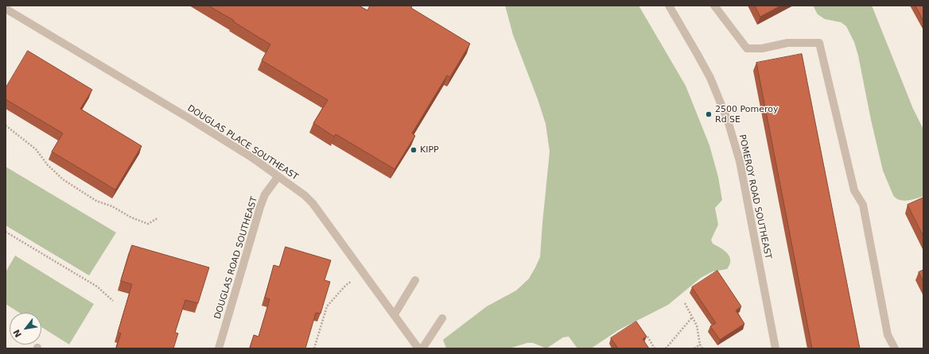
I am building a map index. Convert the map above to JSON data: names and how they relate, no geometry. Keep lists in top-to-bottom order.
{
  "streets": {
    "street": ["DOUGLAS PLACE SOUTHEAST", "POMEROY ROAD SOUTHEAST", "DOUGLAS ROAD SOUTHEAST"]
  },
  "crossings": [
    ["DOUGLAS PLACE SOUTHEAST", "DOUGLAS ROAD SOUTHEAST"]
  ],
  "places": ["2500 Pomeroy Rd SE", "KIPP"],
  "north": "bottom left"
}
